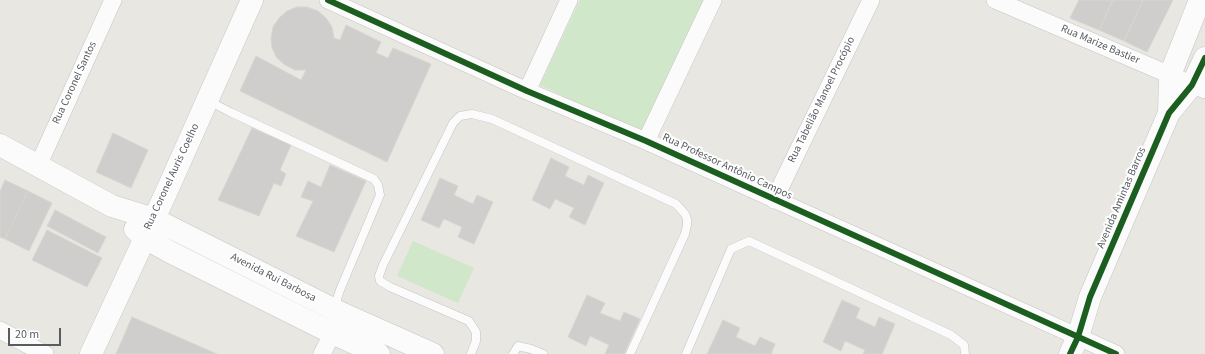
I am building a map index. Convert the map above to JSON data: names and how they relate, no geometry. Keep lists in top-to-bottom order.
{
  "streets": {
    "main road": ["Rua Coronel Auris Coelho", "Avenida Amintas Barros", "Avenida Rui Barbosa"],
    "street": [
      "Rua Marize Bastier",
      "Rua Coronel Santos",
      "Rua Tabelião Manoel Procópio",
      "Rua Professor Antônio Campos"
    ]
  },
  "crossings": [
    ["Rua Marize Bastier", "Avenida Amintas Barros"],
    ["Rua Coronel Santos", "Avenida Rui Barbosa"],
    ["Rua Tabelião Manoel Procópio", "Rua Professor Antônio Campos"],
    ["Rua Professor Antônio Campos", "Avenida Amintas Barros"],
    ["Rua Coronel Auris Coelho", "Avenida Rui Barbosa"]
  ],
  "scale_bar": "20 m"
}
